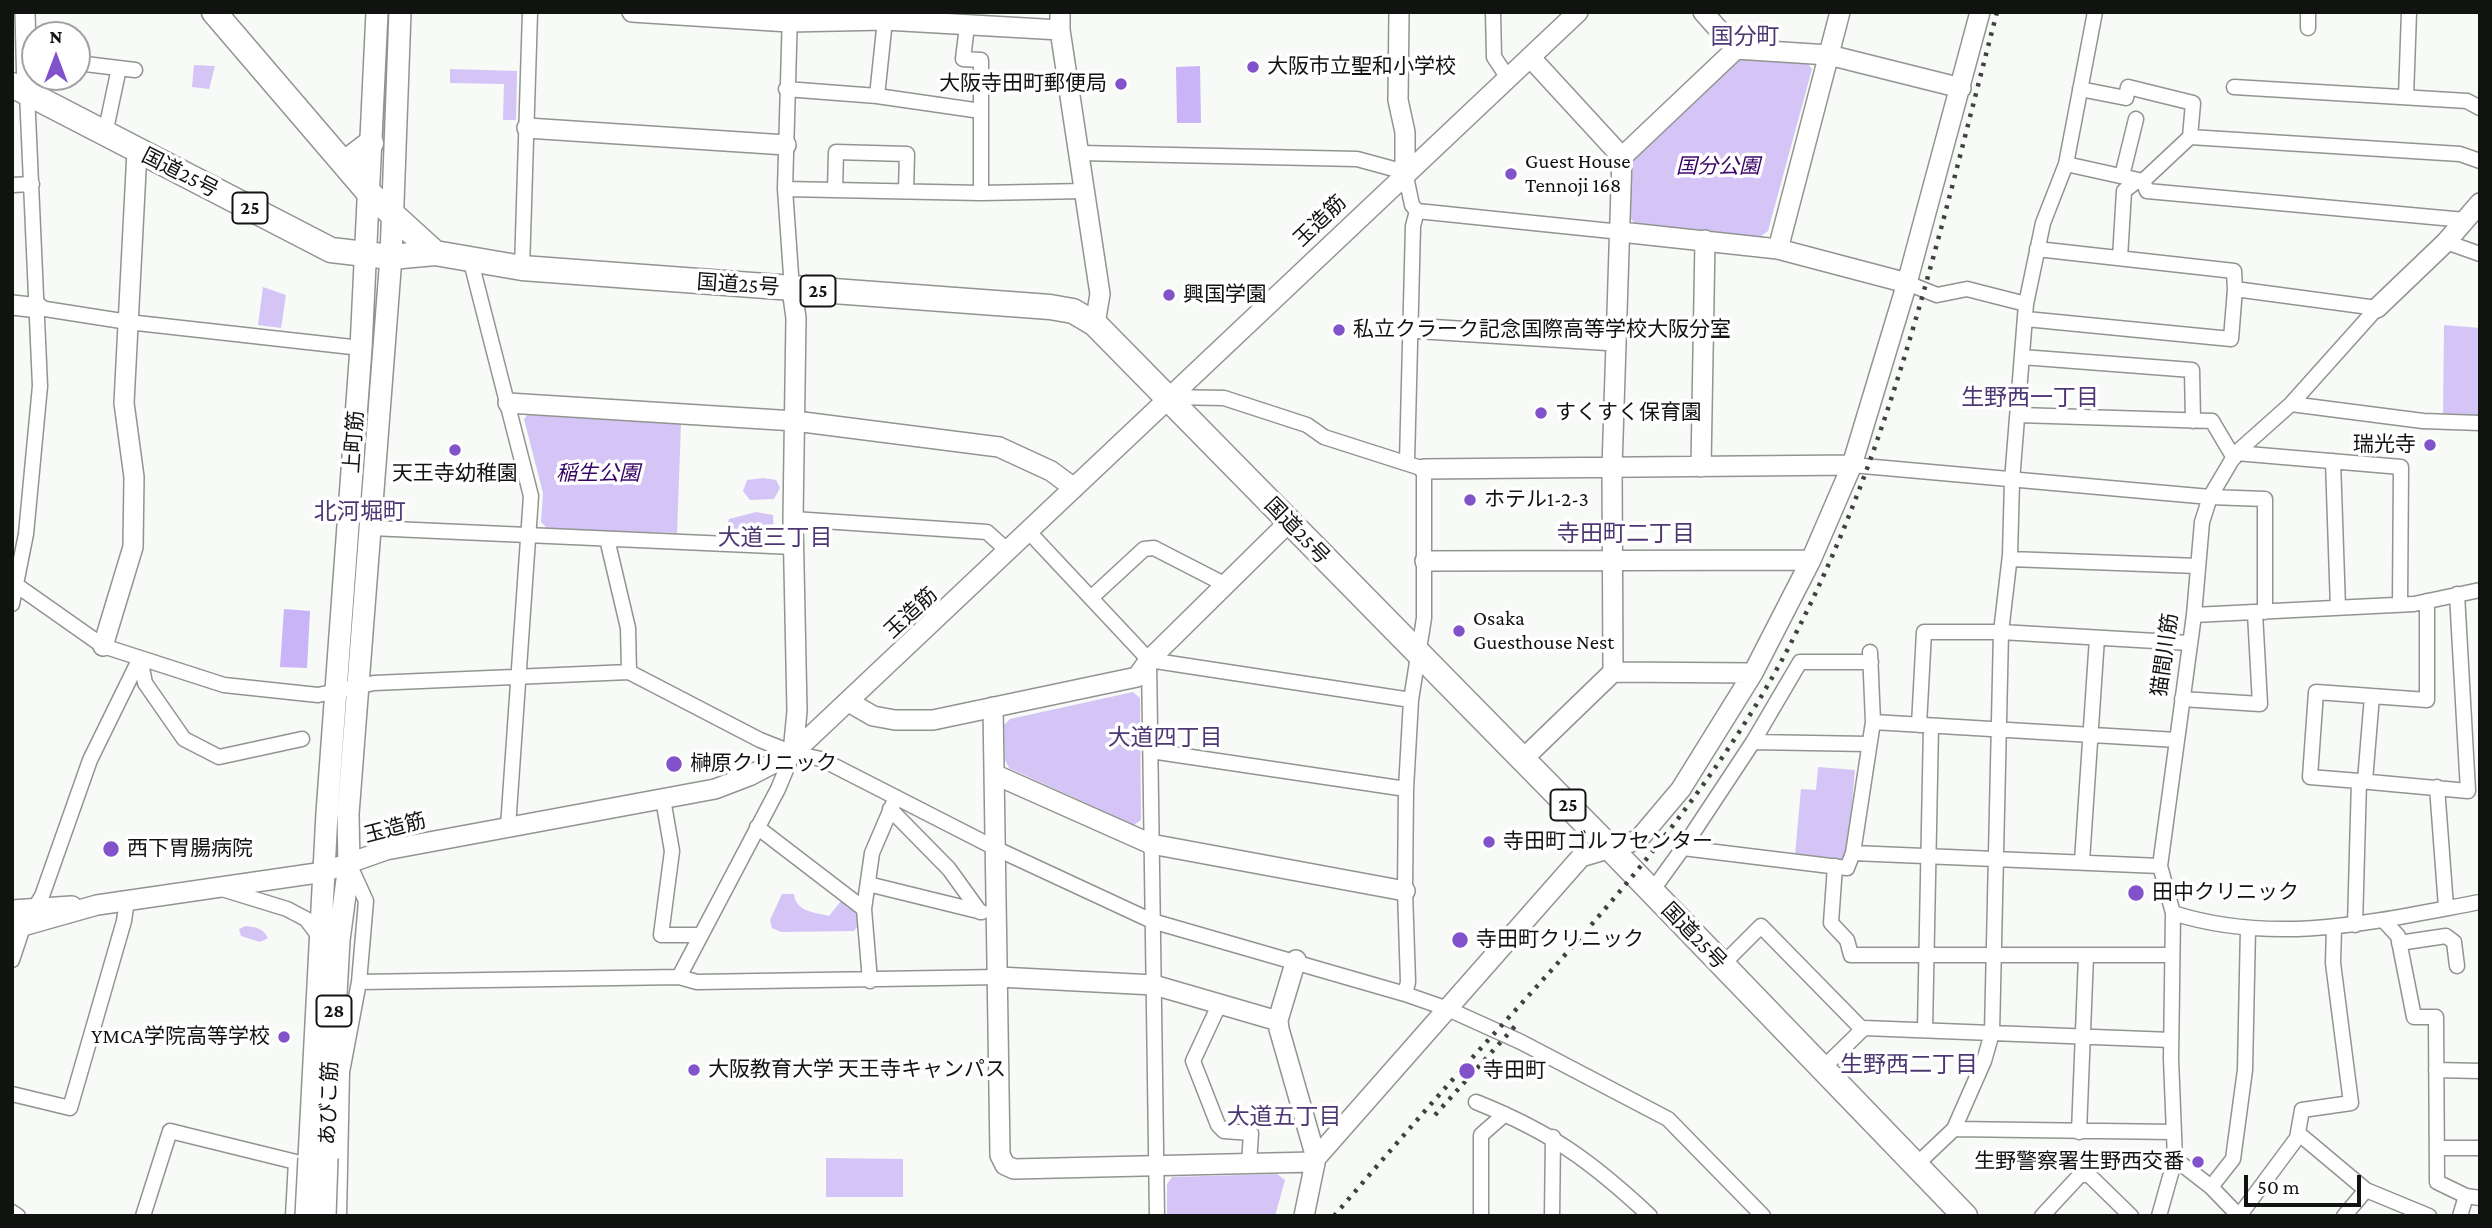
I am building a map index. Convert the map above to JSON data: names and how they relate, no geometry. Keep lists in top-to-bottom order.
{
  "streets": {
    "highway": ["国道25号", "25"],
    "main road": ["上町筋", "28", "あびこ筋"],
    "street": ["玉造筋", "猫間川筋"]
  },
  "crossings": [
    ["国道25号", "玉造筋"],
    ["国道25号", "上町筋"],
    ["玉造筋", "上町筋"],
    ["玉造筋", "あびこ筋"],
    ["上町筋", "あびこ筋"]
  ],
  "districts": [
    "国分町",
    "生野西一丁目",
    "北河堀町",
    "寺田町二丁目",
    "大道三丁目",
    "大道四丁目",
    "生野西二丁目",
    "大道五丁目"
  ],
  "parks": ["国分公園", "稲生公園"],
  "places": [
    "大阪市立聖和小学校",
    "大阪寺田町郵便局",
    "Guest House Tennoji 168",
    "興国学園",
    "私立クラーク記念国際高等学校大阪分室",
    "すくすく保育園",
    "瑞光寺",
    "天王寺幼稚園",
    "ホテル1-2-3",
    "Osaka Guesthouse Nest",
    "榊原クリニック",
    "寺田町ゴルフセンター",
    "西下胃腸病院",
    "田中クリニック",
    "寺田町クリニック",
    "YMCA学院高等学校",
    "大阪教育大学 天王寺キャンパス",
    "寺田町",
    "生野警察署生野西交番"
  ],
  "scale_bar": "50 m",
  "north": "top"
}
